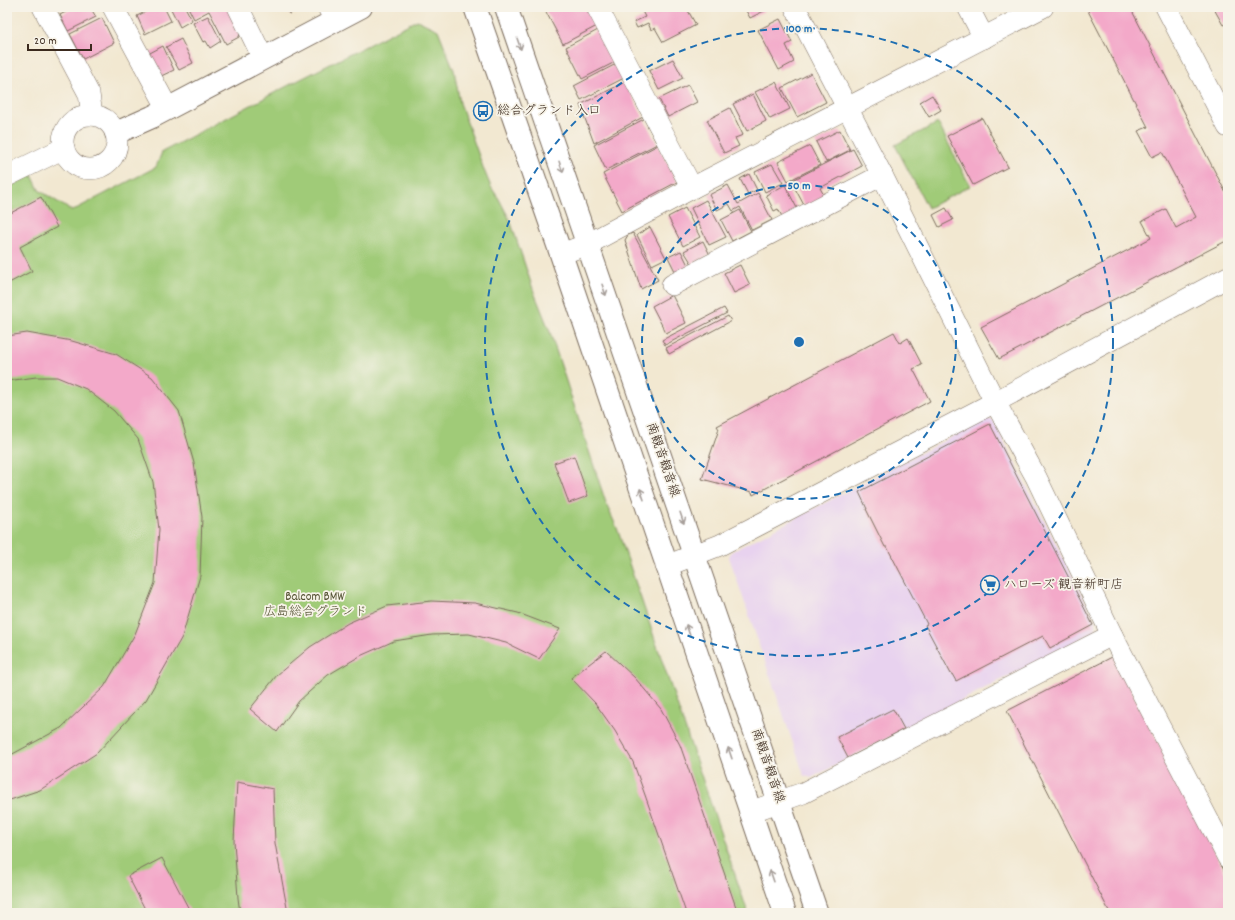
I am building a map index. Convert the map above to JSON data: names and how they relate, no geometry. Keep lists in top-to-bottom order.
{
  "streets": {
    "main road": ["南観音観音線"]
  },
  "parks": ["Balcom BMW 広島総合グランド"],
  "places": {
    "bus stop": ["総合グランド入口"],
    "supermarket": ["ハローズ 観音新町店"]
  },
  "scale_bar": "20 m",
  "rings": ["100 m", "50 m"]
}
